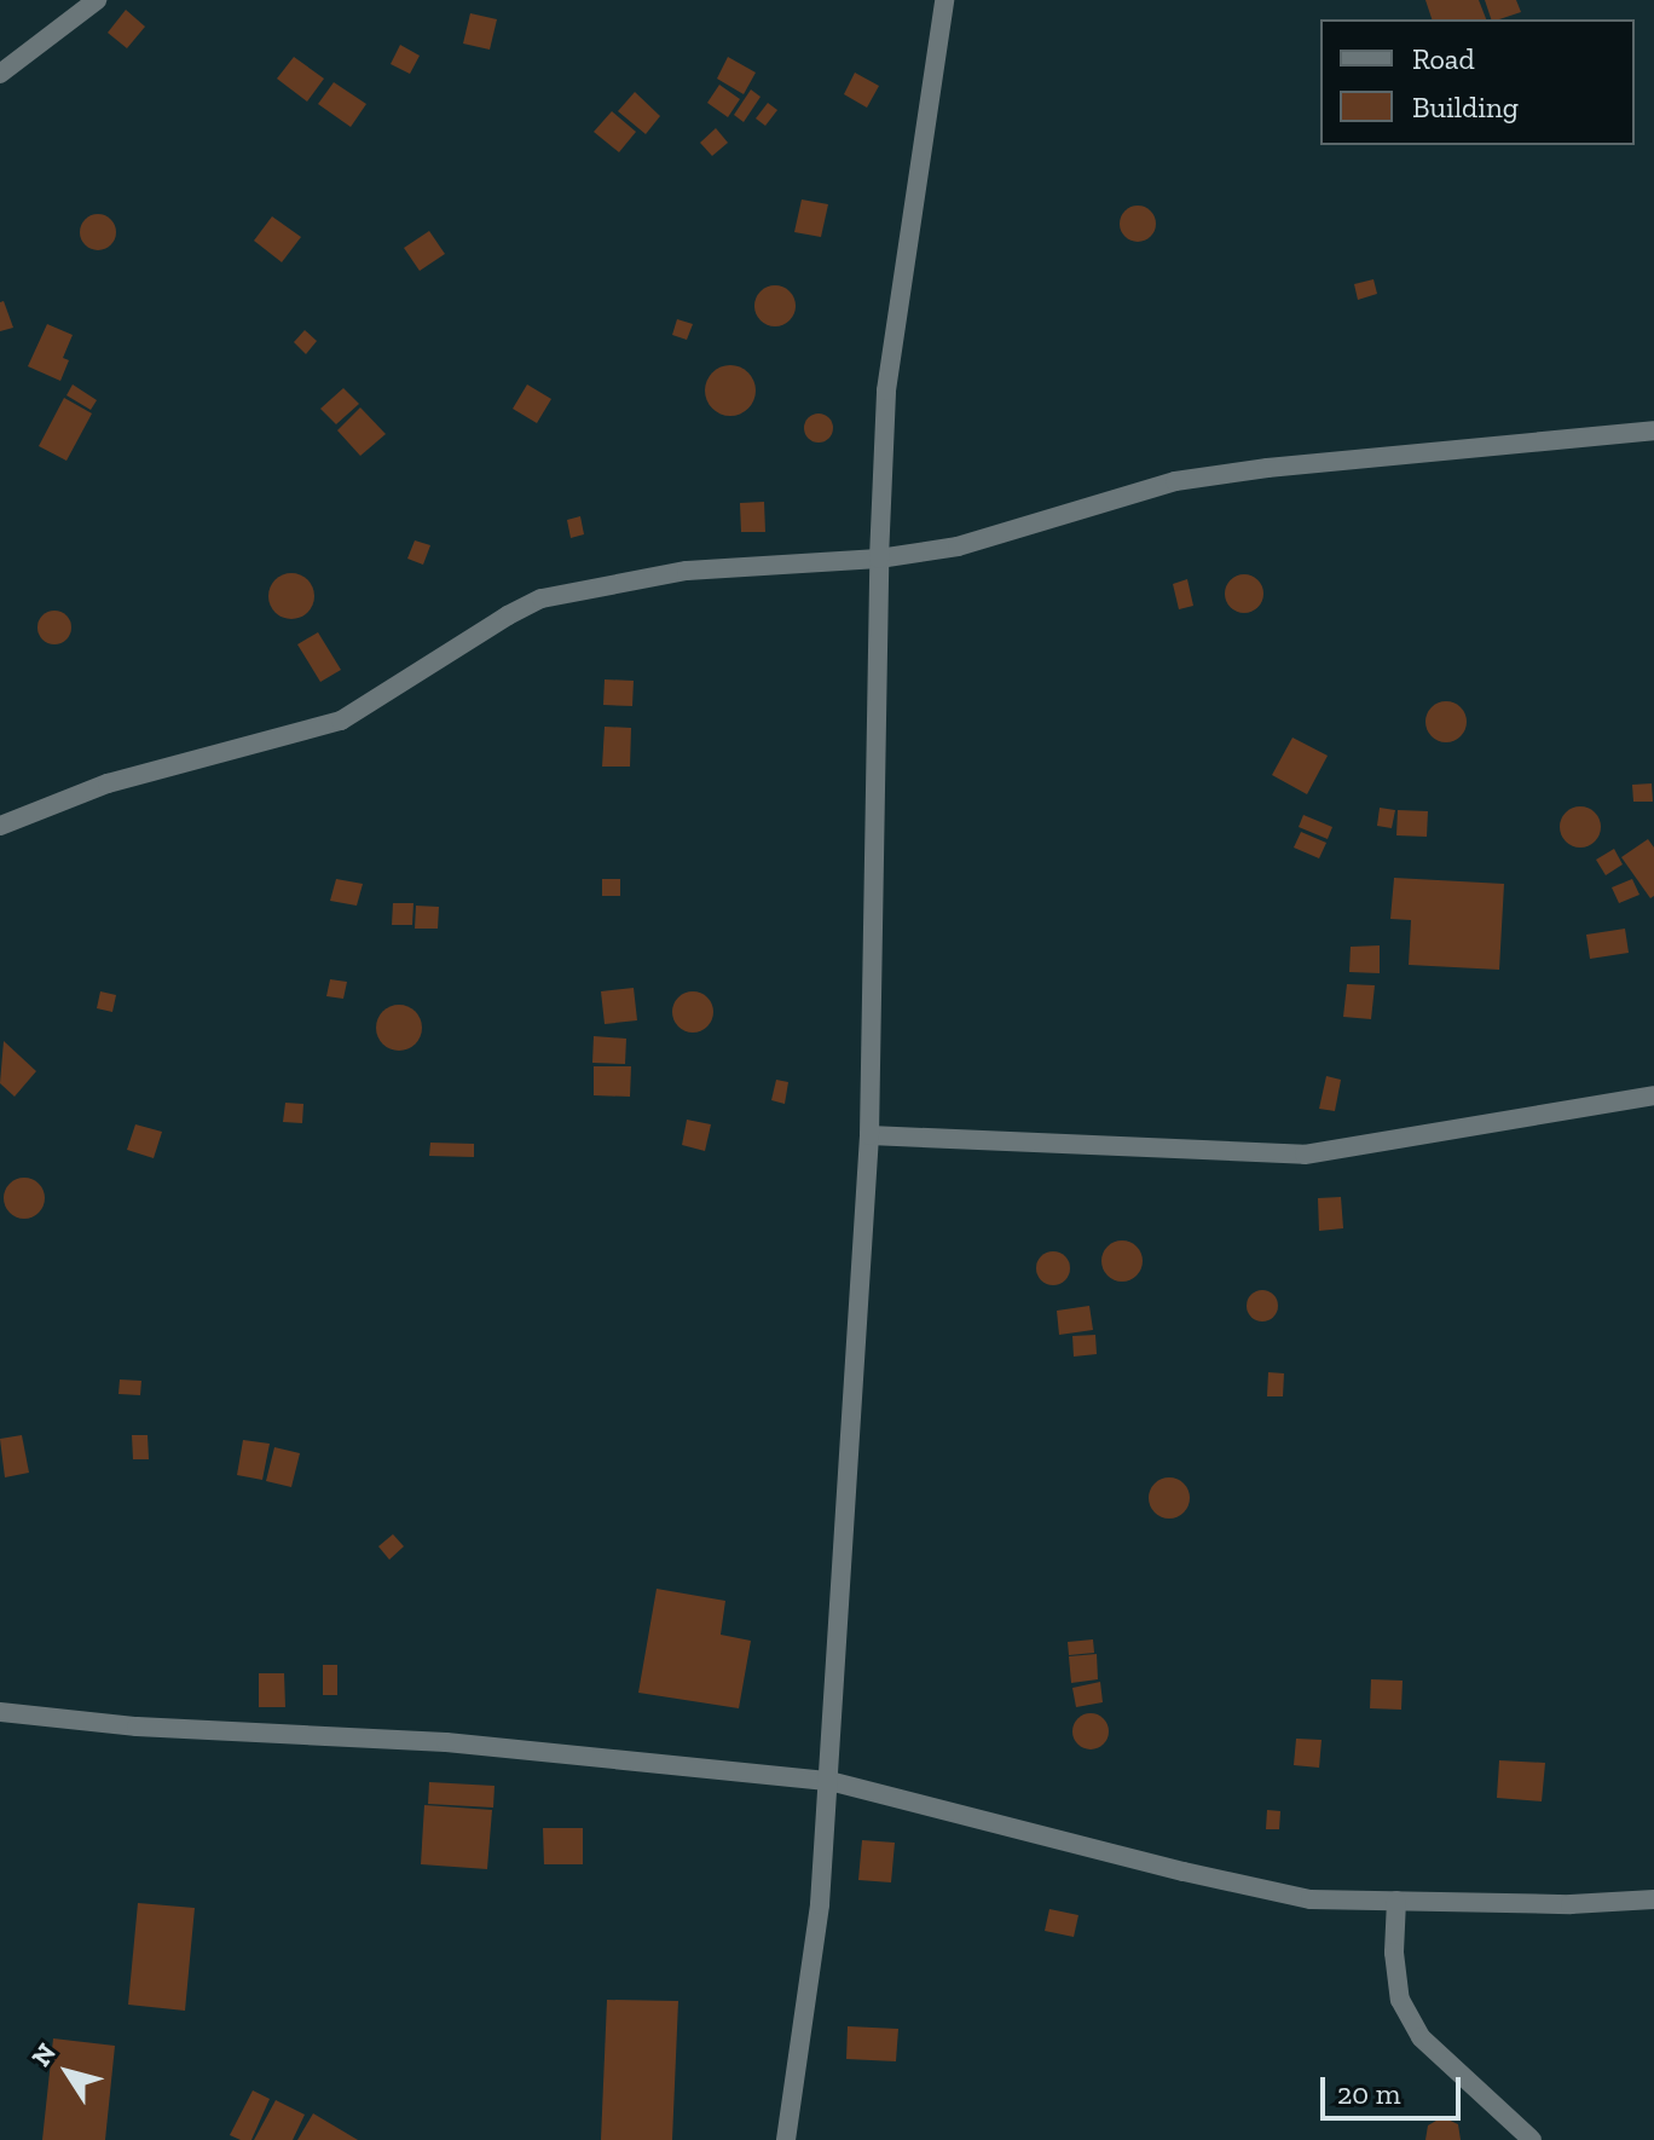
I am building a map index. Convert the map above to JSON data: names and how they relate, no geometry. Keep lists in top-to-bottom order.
{
  "legend": ["Road", "Building"],
  "scale_bar": "20 m",
  "north": "top left"
}
